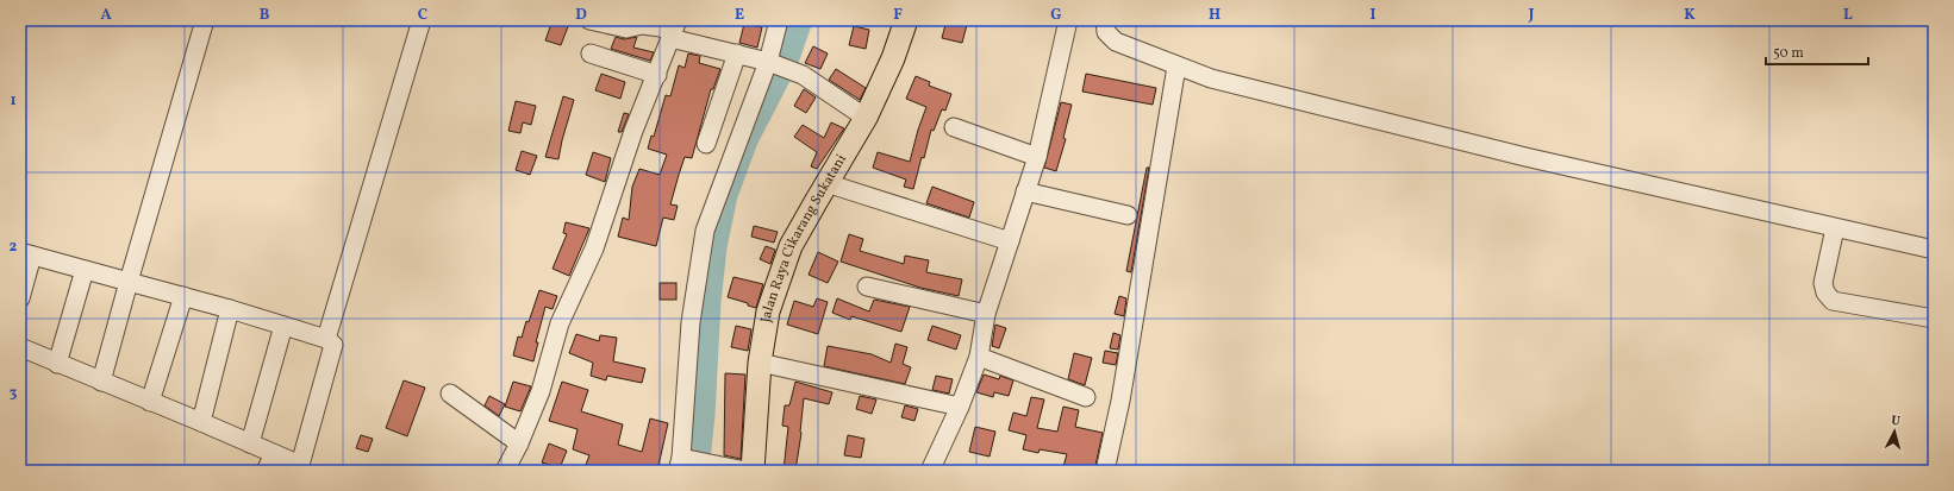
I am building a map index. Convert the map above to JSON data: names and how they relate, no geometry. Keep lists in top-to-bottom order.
{
  "streets": {
    "main road": ["Jalan Raya Cikarang Sukatani"]
  },
  "scale_bar": "50 m",
  "north": "top",
  "grid": {
    "columns": [
      "A",
      "B",
      "C",
      "D",
      "E",
      "F",
      "G",
      "H",
      "I",
      "J",
      "K",
      "L"
    ],
    "rows": ["1", "2", "3"]
  }
}
